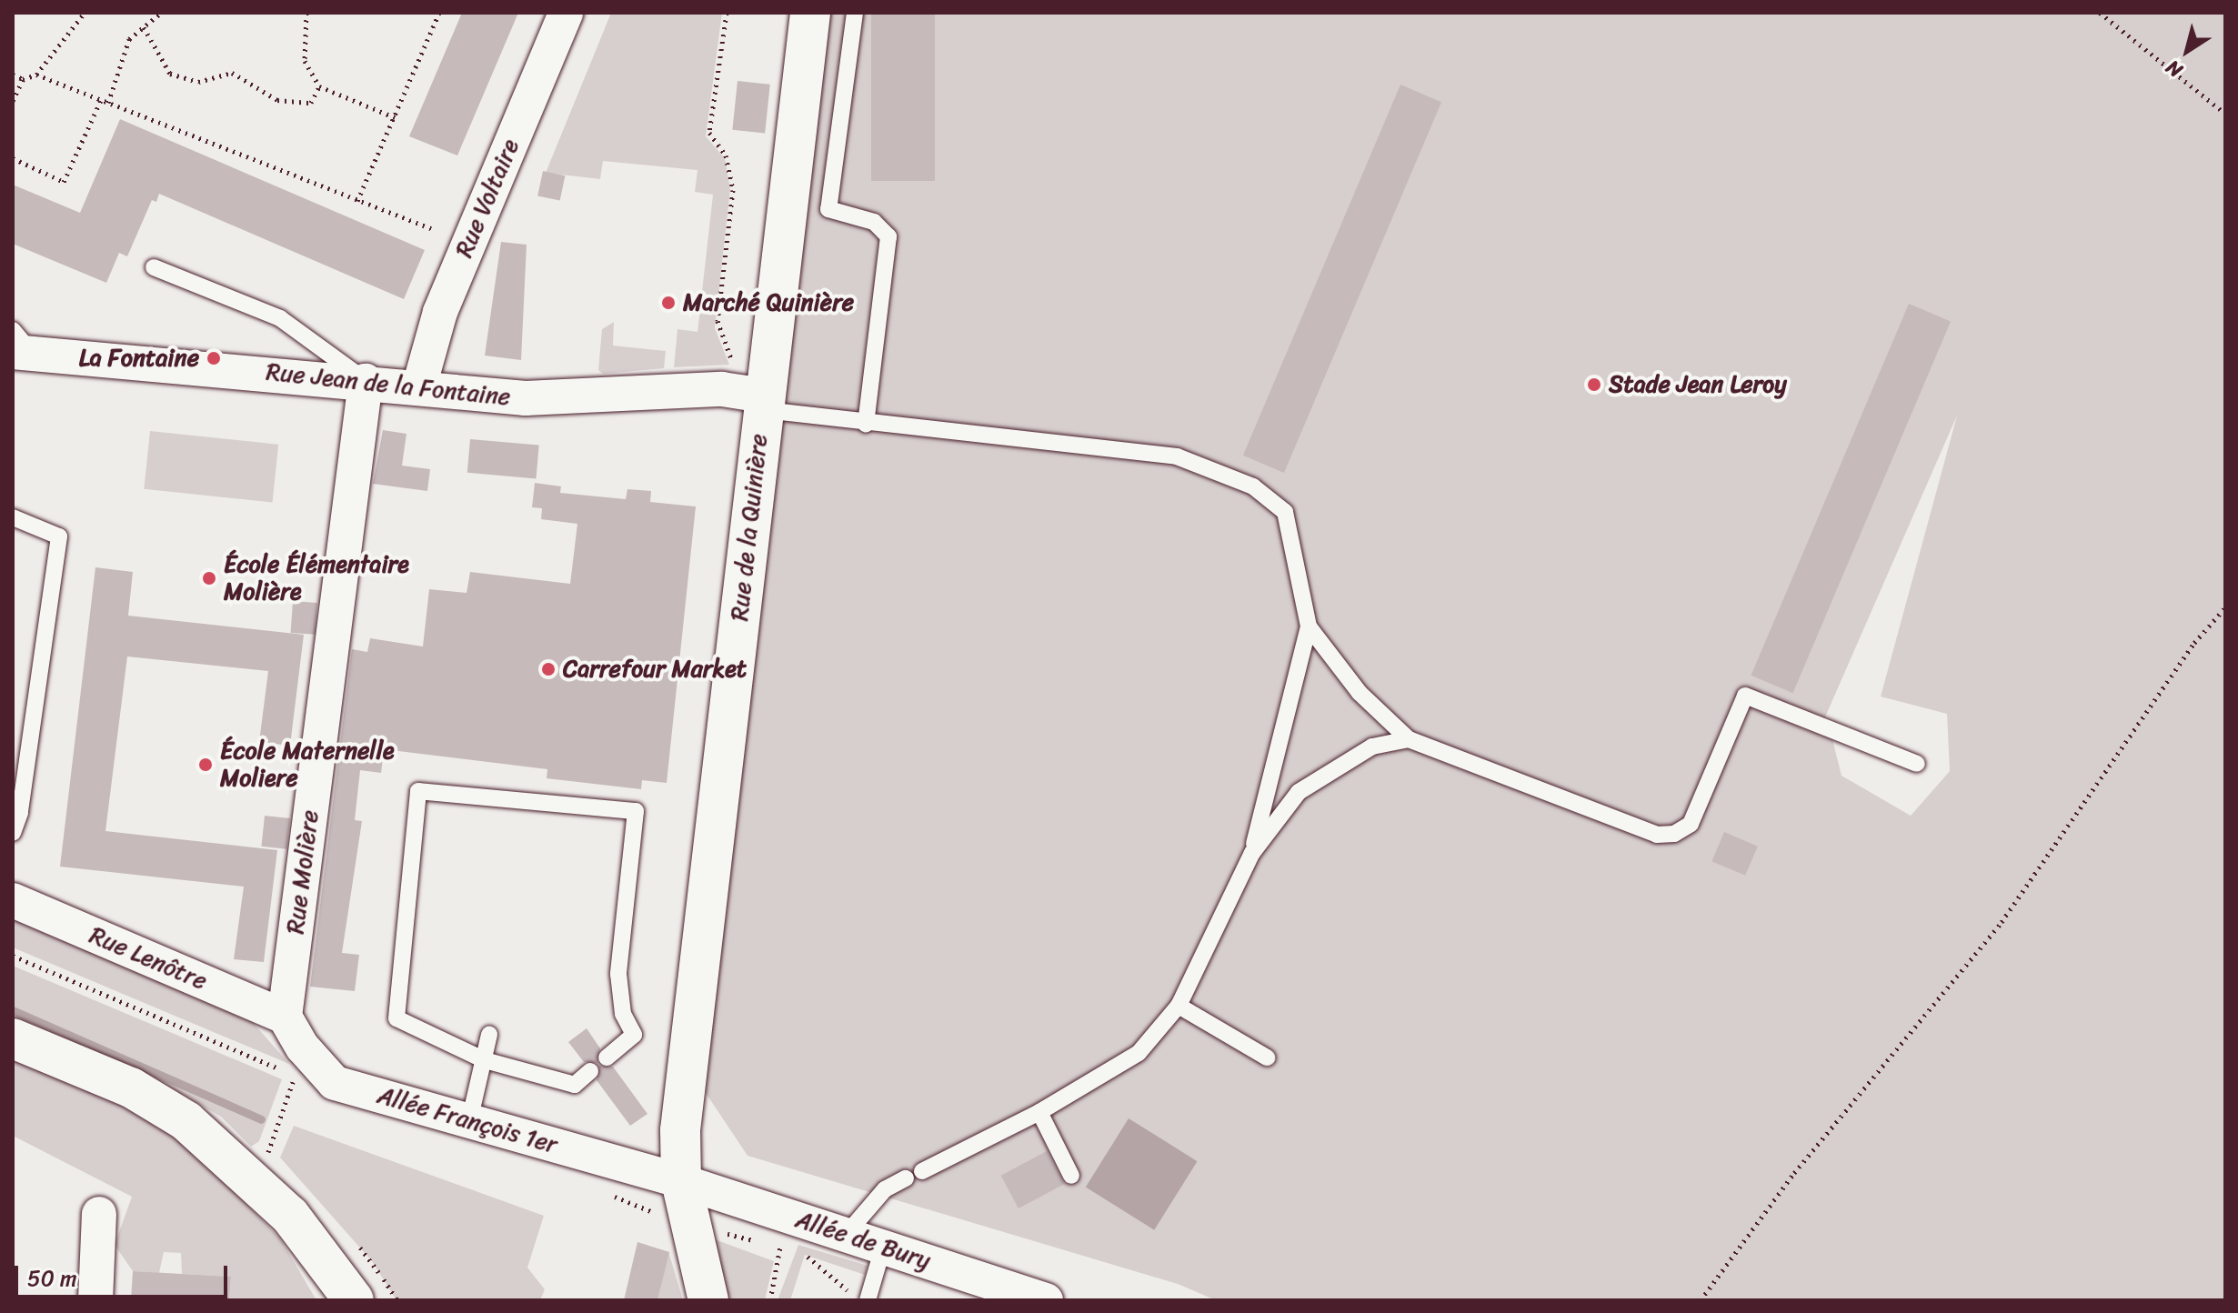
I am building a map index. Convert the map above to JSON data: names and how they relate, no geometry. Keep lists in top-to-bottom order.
{
  "streets": {
    "street": [
      "Rue Voltaire",
      "Rue Jean de la Fontaine",
      "Rue de la Quinière",
      "Rue Molière",
      "Rue Lenôtre",
      "Allée François 1er",
      "Allée de Bury"
    ]
  },
  "crossings": [
    ["Rue Voltaire", "Rue Jean de la Fontaine"],
    ["Rue Jean de la Fontaine", "Rue de la Quinière"],
    ["Rue Jean de la Fontaine", "Rue Molière"],
    ["Rue de la Quinière", "Allée François 1er"],
    ["Rue de la Quinière", "Allée de Bury"],
    ["Rue Molière", "Rue Lenôtre"],
    ["Rue Molière", "Allée François 1er"],
    ["Rue Lenôtre", "Allée François 1er"],
    ["Allée François 1er", "Allée de Bury"]
  ],
  "places": [
    "Marché Quinière",
    "La Fontaine",
    "Stade Jean Leroy",
    "École Élémentaire Molière",
    "Carrefour Market",
    "École Maternelle Moliere"
  ],
  "scale_bar": "50 m",
  "north": "bottom left"
}
